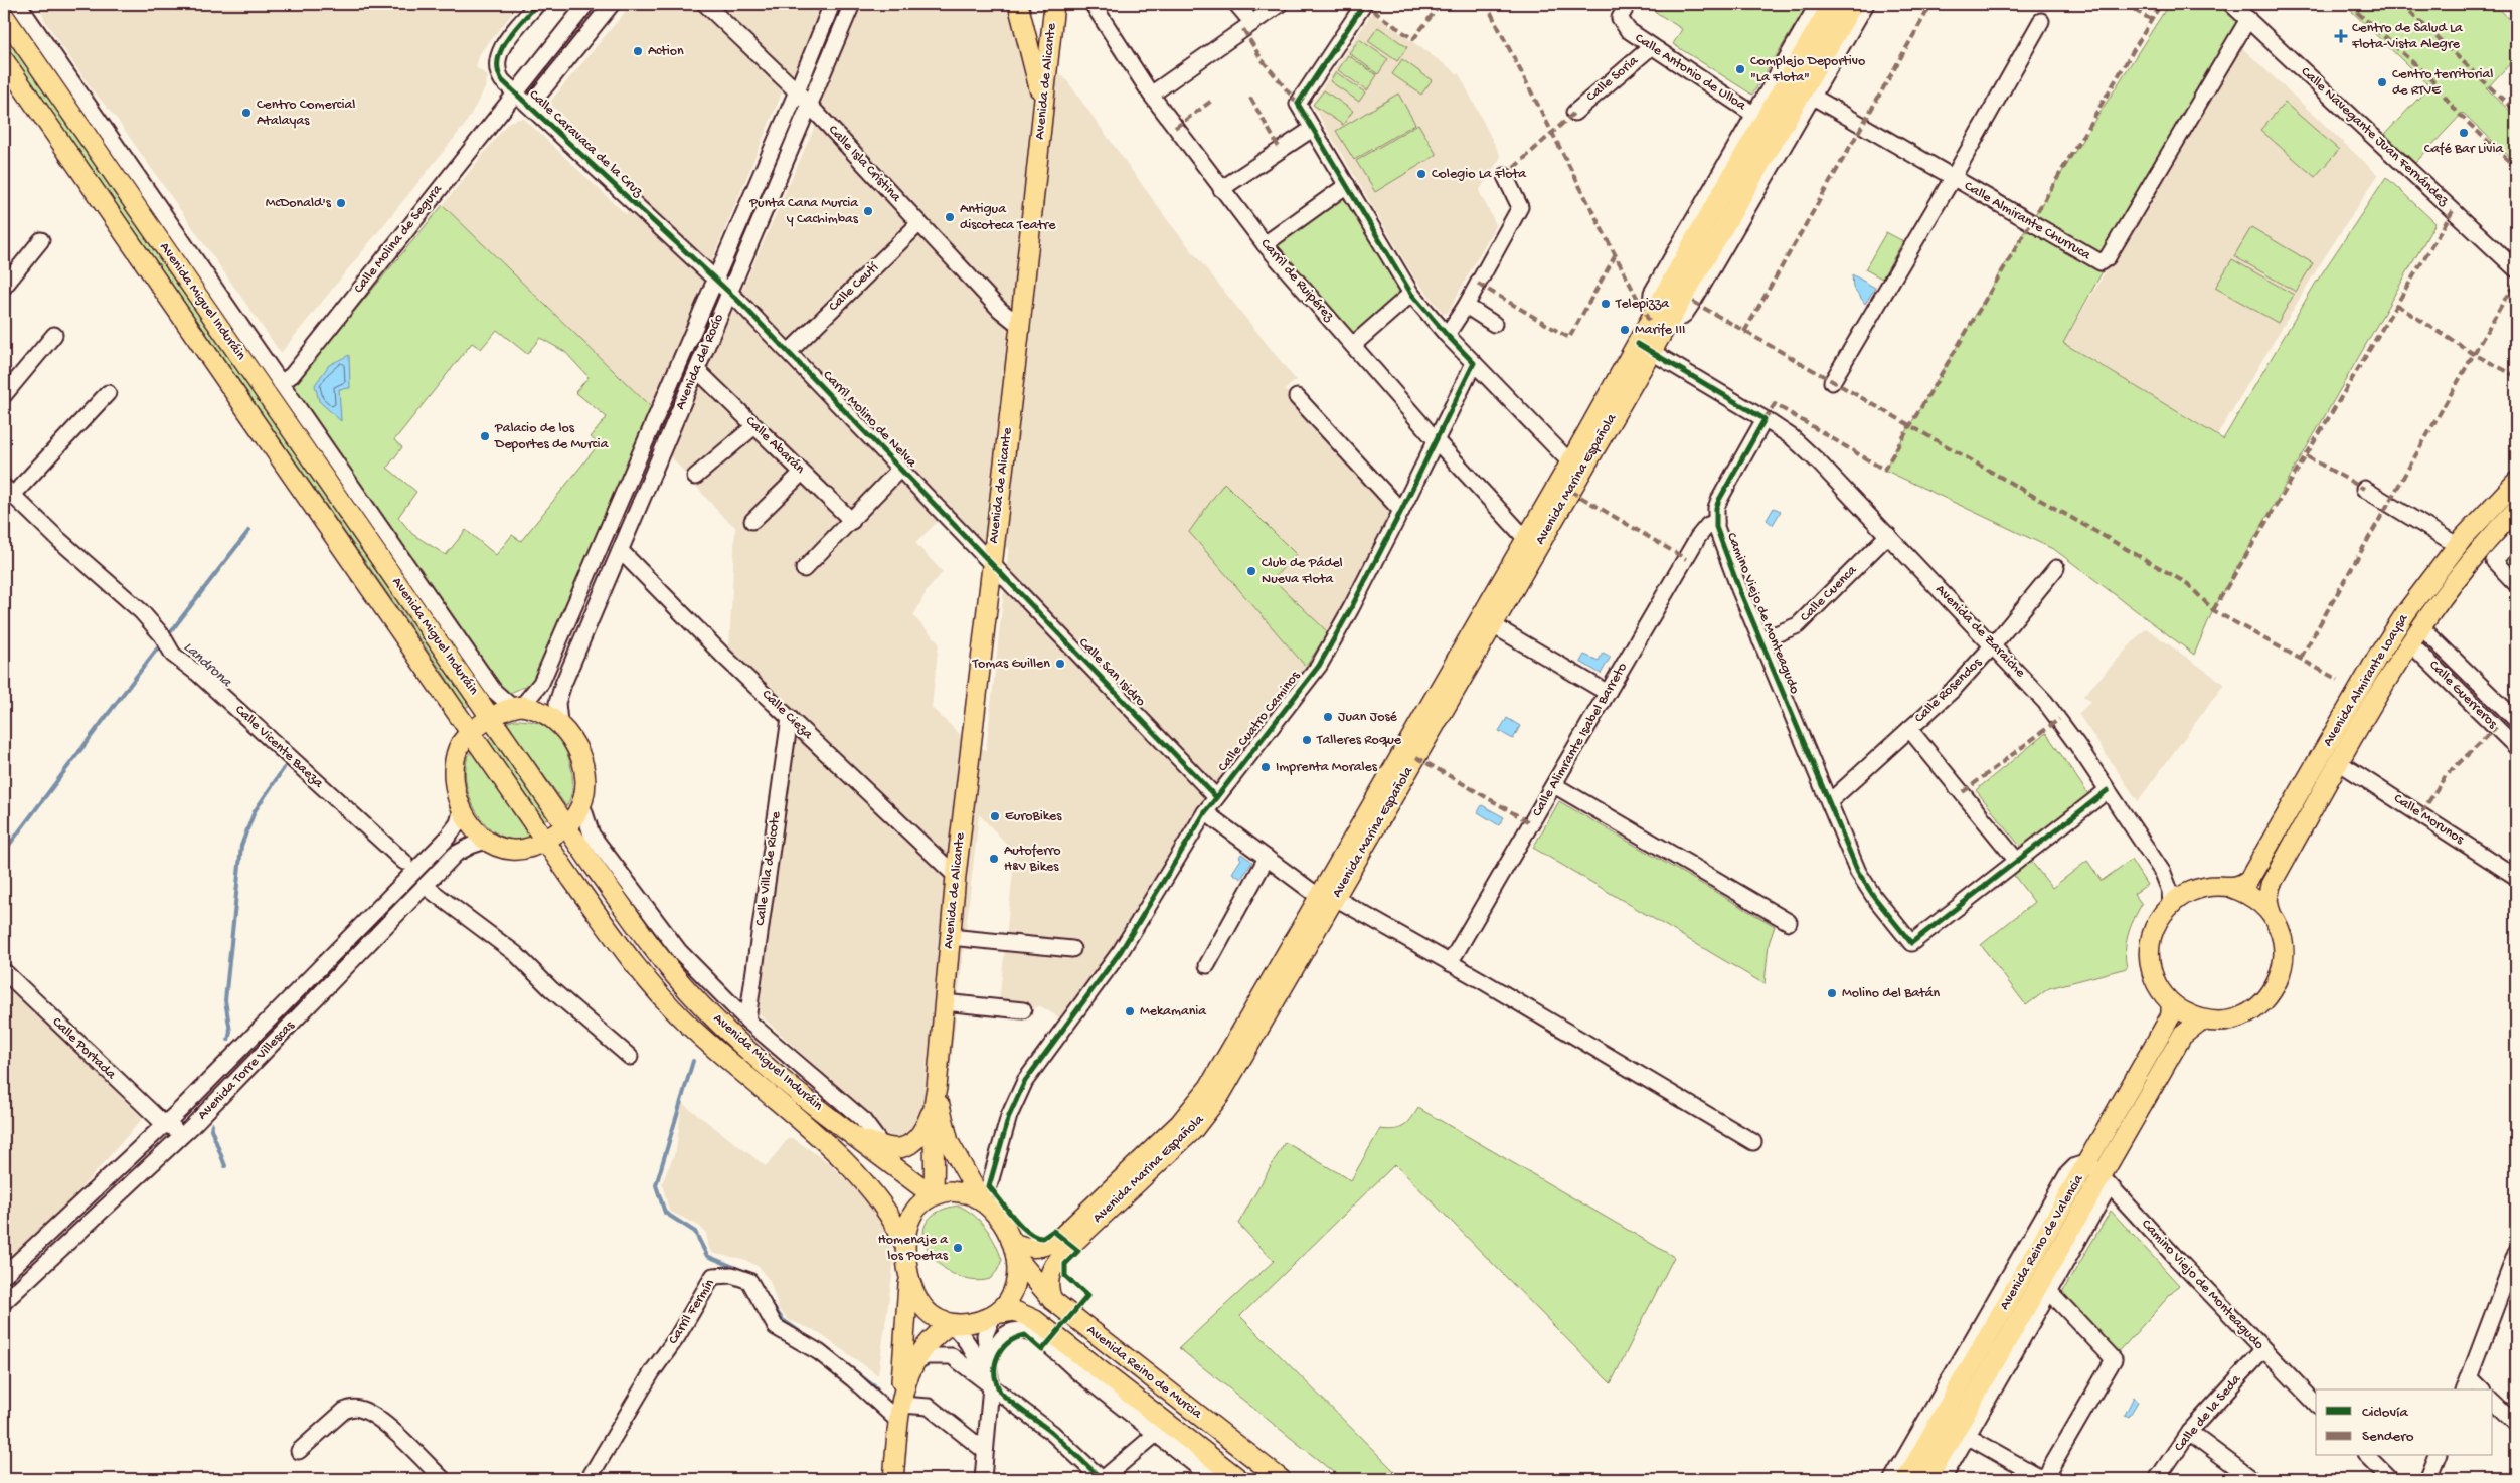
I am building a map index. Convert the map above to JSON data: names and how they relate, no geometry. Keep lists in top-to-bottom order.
{
  "streets": {
    "main road": [
      "Avenida de Alicante",
      "Avenida Miguel Induráin",
      "Avenida Marina Española",
      "Avenida Almirante Loaysa",
      "Avenida Reino de Valencia",
      "Avenida Reino de Murcia"
    ],
    "street": [
      "Calle Antonio de Ulloa",
      "Calle Soria",
      "Calle Navegante Juan Fernández",
      "Calle Caravaca de la Cruz",
      "Calle Isla Cristina",
      "Calle Almirante Churruca",
      "Calle Molina de Segura",
      "Carril de Ruipérez",
      "Calle Ceutí",
      "Avenida del Rocío",
      "Carril Molino de Nelva",
      "Calle Abarán",
      "Calle Cuenca",
      "Camino Viejo de Monteagudo",
      "Avenida de Zaraiche",
      "Calle San Isidro",
      "Calle Rosendos",
      "Calle Guerreros",
      "Calle Cieza",
      "Calle Cuatro Caminos",
      "Calle Alimrante Isabel Barreto",
      "Calle Vicente Baeza",
      "Calle Morunos",
      "Calle Villa de Ricote",
      "Calle Portada",
      "Avenida Torre Villescas",
      "Carril Fermín",
      "Calle de la Seda"
    ]
  },
  "crossings": [
    ["Calle Antonio de Ulloa", "Calle Soria"],
    ["Avenida de Alicante", "Calle Isla Cristina"],
    ["Avenida de Alicante", "Avenida Miguel Induráin"],
    ["Avenida de Alicante", "Carril Molino de Nelva"],
    ["Avenida de Alicante", "Avenida Marina Española"],
    ["Avenida de Alicante", "Calle San Isidro"],
    ["Avenida de Alicante", "Calle Cieza"],
    ["Avenida de Alicante", "Calle Cuatro Caminos"],
    ["Avenida de Alicante", "Avenida Reino de Murcia"],
    ["Calle Navegante Juan Fernández", "Calle Almirante Churruca"],
    ["Calle Caravaca de la Cruz", "Calle Molina de Segura"],
    ["Calle Caravaca de la Cruz", "Avenida del Rocío"],
    ["Calle Caravaca de la Cruz", "Carril Molino de Nelva"],
    ["Calle Isla Cristina", "Calle Ceutí"],
    ["Calle Isla Cristina", "Avenida del Rocío"],
    ["Carril de Ruipérez", "Avenida Marina Española"],
    ["Carril de Ruipérez", "Calle Cuatro Caminos"],
    ["Calle Ceutí", "Carril Molino de Nelva"],
    ["Avenida Miguel Induráin", "Avenida Marina Española"],
    ["Avenida Miguel Induráin", "Calle Cuatro Caminos"],
    ["Avenida Miguel Induráin", "Avenida Reino de Murcia"],
    ["Avenida del Rocío", "Carril Molino de Nelva"],
    ["Avenida del Rocío", "Calle Abarán"],
    ["Avenida del Rocío", "Calle Cieza"],
    ["Carril Molino de Nelva", "Calle San Isidro"],
    ["Avenida Marina Española", "Calle Cuatro Caminos"],
    ["Avenida Marina Española", "Avenida Reino de Murcia"],
    ["Calle Cuenca", "Camino Viejo de Monteagudo"],
    ["Calle Cuenca", "Avenida de Zaraiche"],
    ["Camino Viejo de Monteagudo", "Avenida de Zaraiche"],
    ["Camino Viejo de Monteagudo", "Calle Rosendos"],
    ["Camino Viejo de Monteagudo", "Calle Alimrante Isabel Barreto"],
    ["Camino Viejo de Monteagudo", "Avenida Reino de Valencia"],
    ["Camino Viejo de Monteagudo", "Calle de la Seda"],
    ["Avenida de Zaraiche", "Avenida Almirante Loaysa"],
    ["Avenida de Zaraiche", "Calle Rosendos"],
    ["Avenida de Zaraiche", "Avenida Reino de Valencia"],
    ["Calle San Isidro", "Calle Cuatro Caminos"],
    ["Avenida Almirante Loaysa", "Calle Guerreros"],
    ["Avenida Almirante Loaysa", "Calle Morunos"],
    ["Avenida Almirante Loaysa", "Avenida Reino de Valencia"],
    ["Calle Cieza", "Calle Villa de Ricote"],
    ["Calle Cuatro Caminos", "Avenida Reino de Murcia"],
    ["Calle Portada", "Avenida Torre Villescas"]
  ],
  "water": ["Landrona"],
  "places": {
    "health": ["Centro de Salud La Flota-Vista Alegre"],
    "other": [
      "Action",
      "Complejo Deportivo \"La Flota\"",
      "Centro territorial de RTVE",
      "Centro Comercial Atalayas",
      "Café Bar Livia",
      "Colegio La Flota",
      "McDonald's",
      "Punta Cana Murcia y Cachimbas",
      "Antigua discoteca Teatre",
      "Telepizza",
      "Marife III",
      "Palacio de los Deportes de Murcia",
      "Club de Pádel Nueva Flota",
      "Tomas Guillen",
      "Juan José",
      "Talleres Roque",
      "Imprenta Morales",
      "EuroBikes",
      "Autoferro H&V Bikes",
      "Molino del Batán",
      "Mekamania",
      "Homenaje a los Poetas"
    ]
  },
  "legend": ["Ciclovía", "Sendero"]
}
